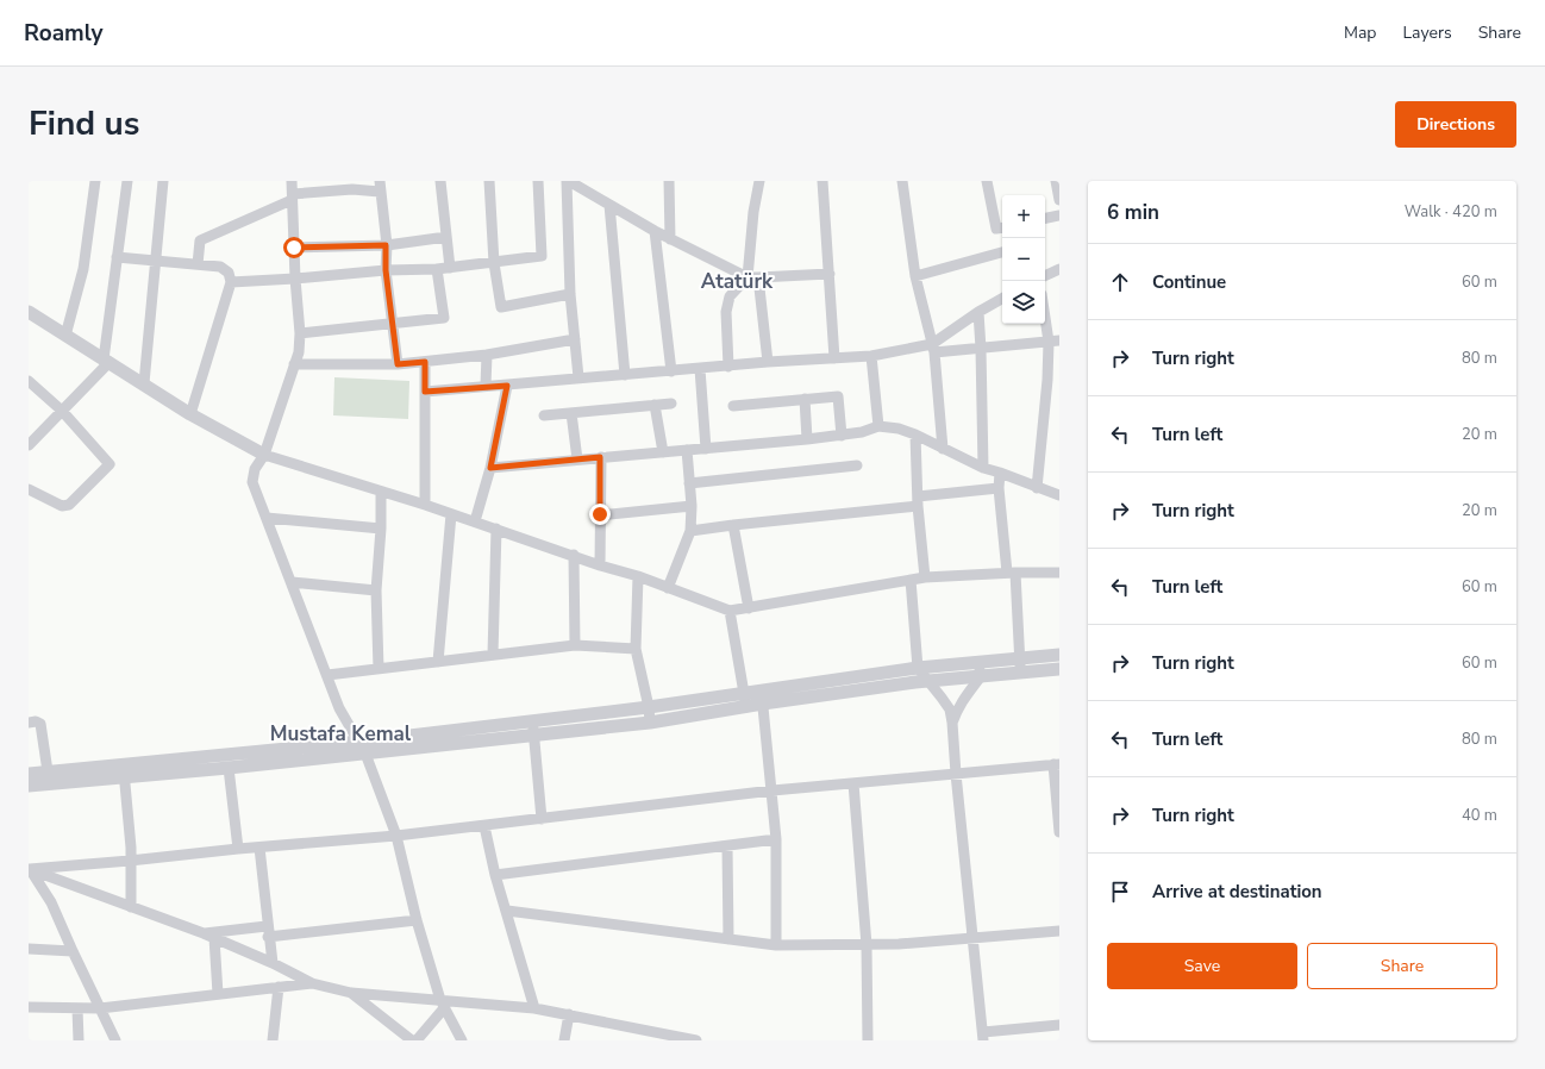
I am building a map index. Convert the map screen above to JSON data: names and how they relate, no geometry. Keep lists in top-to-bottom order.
{
  "districts": ["Atatürk", "Mustafa Kemal"],
  "page": {
    "header": "Roamly",
    "nav": ["Map", "Layers", "Share"],
    "title": "Find us",
    "buttons": [
      "Directions",
      ["Save", "Share"]
    ],
    "heading": ["6 min", "Walk · 420 m"],
    "map_buttons": ["+", "−"],
    "list": [
      ["Continue", "60 m"],
      ["Turn right", "80 m"],
      ["Turn left", "20 m"],
      ["Turn right", "20 m"],
      ["Turn left", "60 m"],
      ["Turn right", "60 m"],
      ["Turn left", "80 m"],
      ["Turn right", "40 m"],
      "Arrive at destination"
    ]
  }
}
